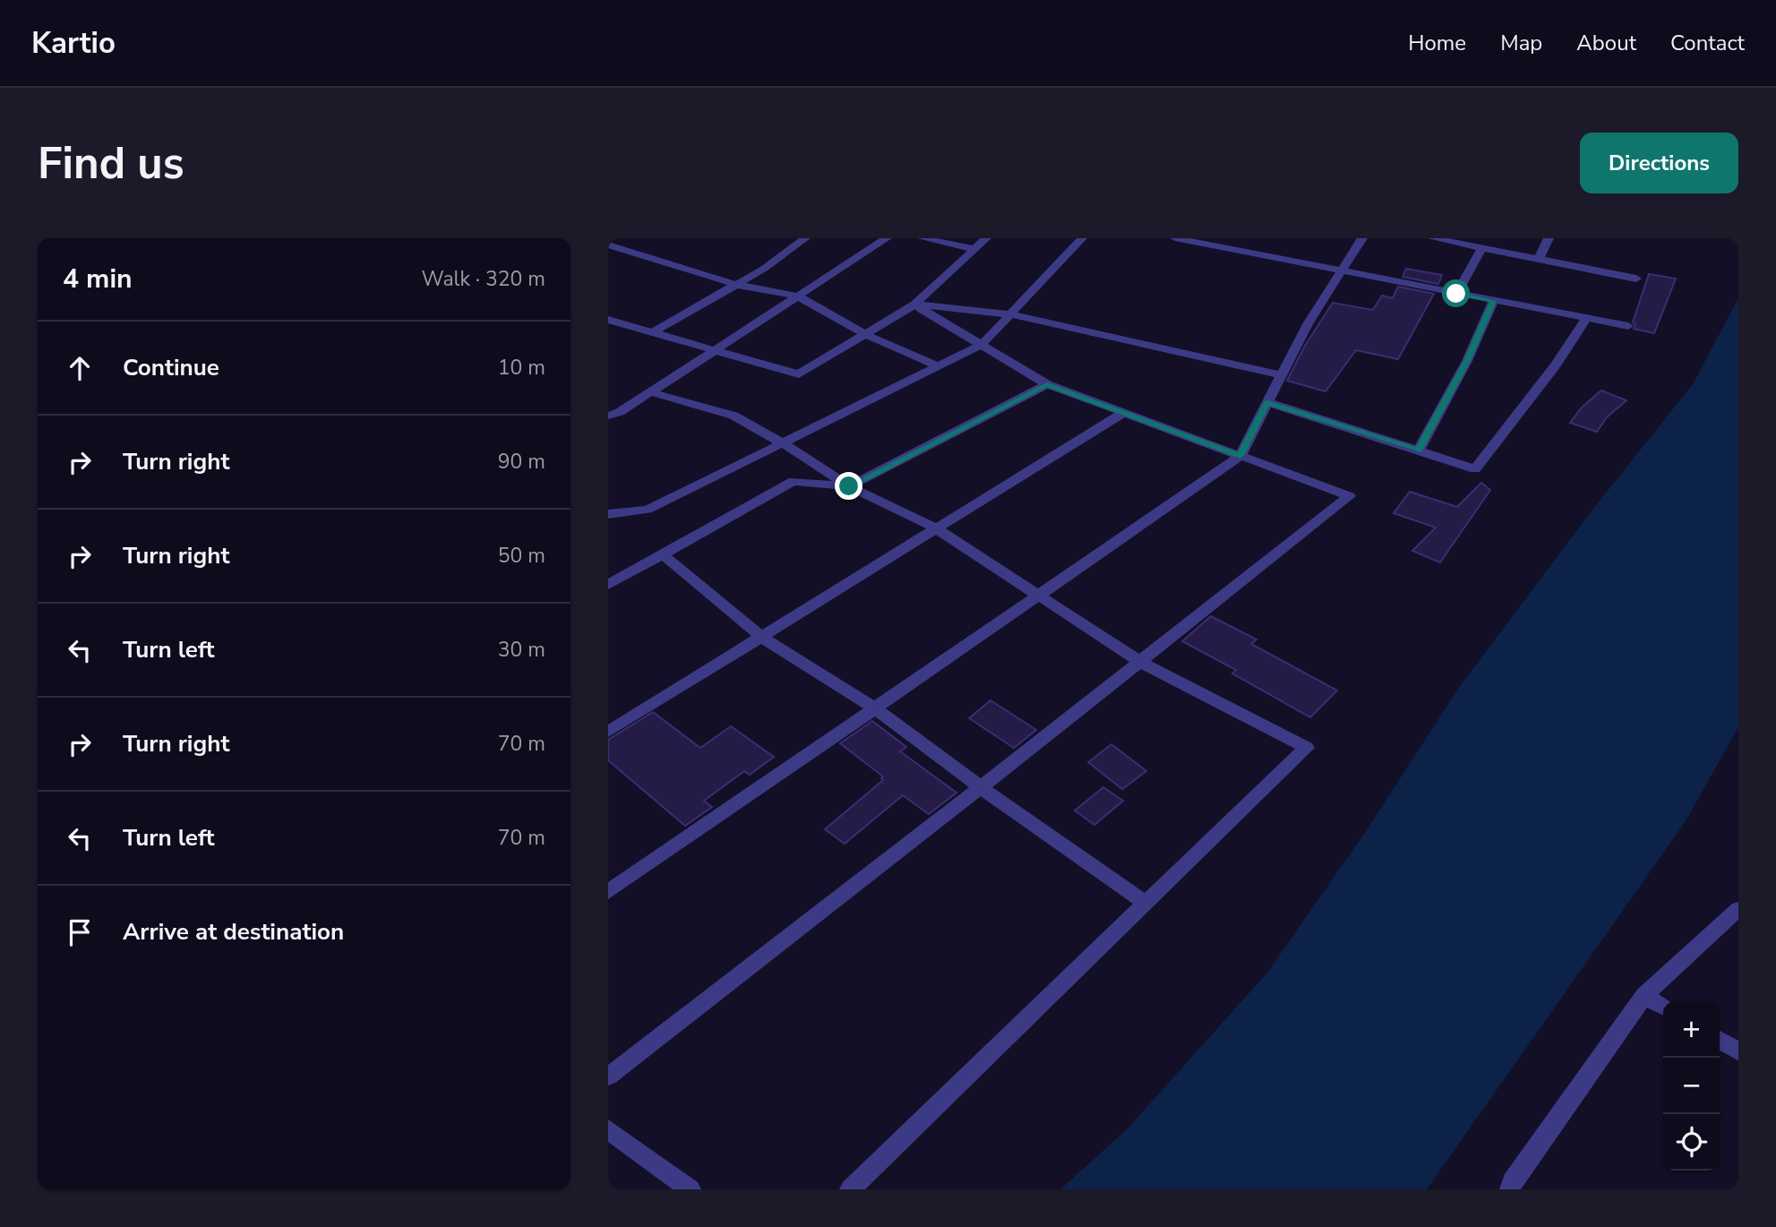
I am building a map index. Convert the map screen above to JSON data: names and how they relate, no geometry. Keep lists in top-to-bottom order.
{
  "page": {
    "header": "Kartio",
    "nav": [
      "Home",
      "Map",
      "About",
      "Contact"
    ],
    "buttons": "Directions",
    "title": "Find us",
    "heading": ["4 min", "Walk · 320 m"],
    "list": [
      ["Continue", "10 m"],
      ["Turn right", "90 m"],
      ["Turn right", "50 m"],
      ["Turn left", "30 m"],
      ["Turn right", "70 m"],
      ["Turn left", "70 m"],
      "Arrive at destination"
    ],
    "map_buttons": ["+", "−"]
  }
}
